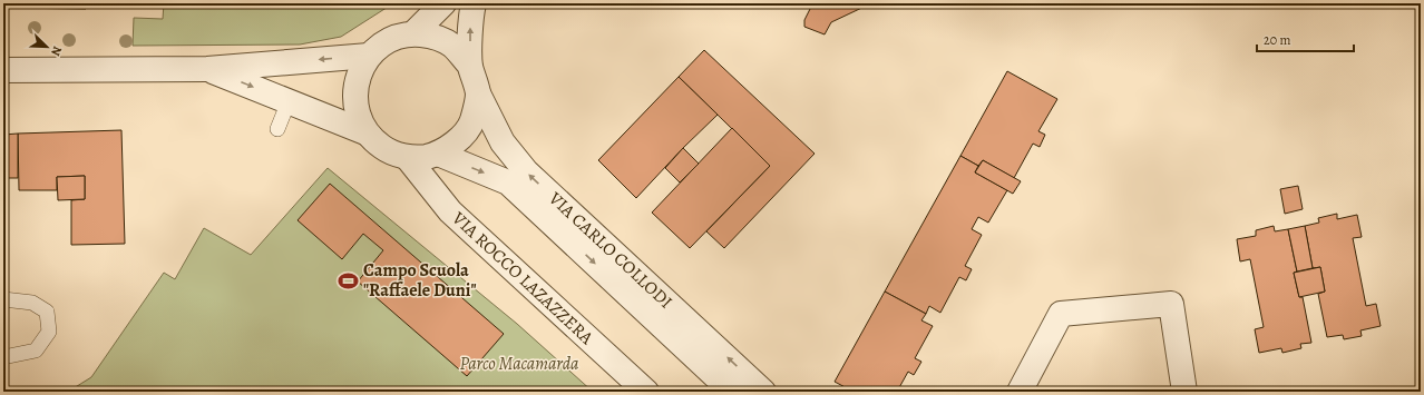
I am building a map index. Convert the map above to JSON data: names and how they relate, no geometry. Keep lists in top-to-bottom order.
{
  "streets": {
    "street": ["VIA CARLO COLLODI", "VIA ROCCO LAZAZZERA"]
  },
  "crossings": [
    ["VIA CARLO COLLODI", "VIA ROCCO LAZAZZERA"]
  ],
  "parks": ["Parco Macamarda"],
  "places": {
    "sports": ["Campo Scuola \"Raffaele Duni\""]
  },
  "scale_bar": "20 m",
  "north": "bottom right"
}
